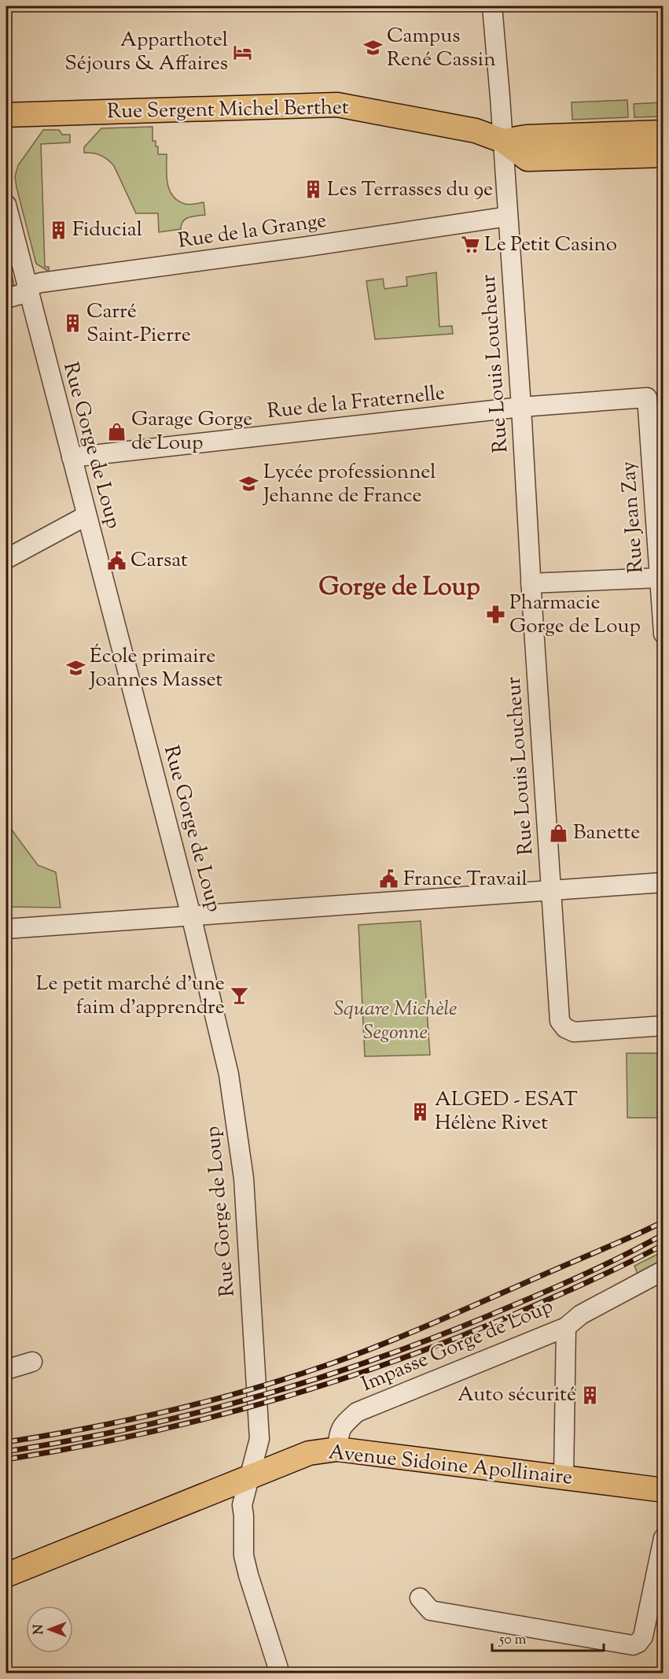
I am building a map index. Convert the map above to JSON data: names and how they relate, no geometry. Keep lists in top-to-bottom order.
{
  "streets": {
    "main road": ["Rue Sergent Michel Berthet", "Avenue Sidoine Apollinaire"],
    "street": [
      "Rue de la Grange",
      "Rue Louis Loucheur",
      "Rue de la Fraternelle",
      "Rue Gorge de Loup",
      "Rue Jean Zay",
      "Impasse Gorge de Loup"
    ]
  },
  "crossings": [
    ["Rue Sergent Michel Berthet", "Rue Louis Loucheur"],
    ["Rue de la Grange", "Rue Louis Loucheur"],
    ["Rue de la Grange", "Rue Gorge de Loup"],
    ["Rue Louis Loucheur", "Rue de la Fraternelle"],
    ["Rue de la Fraternelle", "Rue Gorge de Loup"],
    ["Rue de la Fraternelle", "Rue Jean Zay"],
    ["Rue Gorge de Loup", "Avenue Sidoine Apollinaire"],
    ["Impasse Gorge de Loup", "Avenue Sidoine Apollinaire"]
  ],
  "districts": ["Gorge de Loup"],
  "parks": ["Square Michèle Segonne"],
  "places": {
    "school or university": ["Campus René Cassin", "Lycée professionnel Jehanne de France", "École primaire Joannes Masset"],
    "hotel": ["Apparthotel Séjours & Affaires"],
    "building": [
      "Les Terrasses du 9e",
      "Fiducial",
      "Carré Saint-Pierre",
      "ALGED - ESAT Hélène Rivet",
      "Auto sécurité"
    ],
    "supermarket": ["Le Petit Casino"],
    "shop": ["Garage Gorge de Loup", "Banette"],
    "public building": ["Carsat", "France Travail"],
    "pharmacy": ["Pharmacie Gorge de Loup"],
    "bar": ["Le petit marché d'une faim d'apprendre"]
  },
  "scale_bar": "50 m",
  "north": "left"
}
